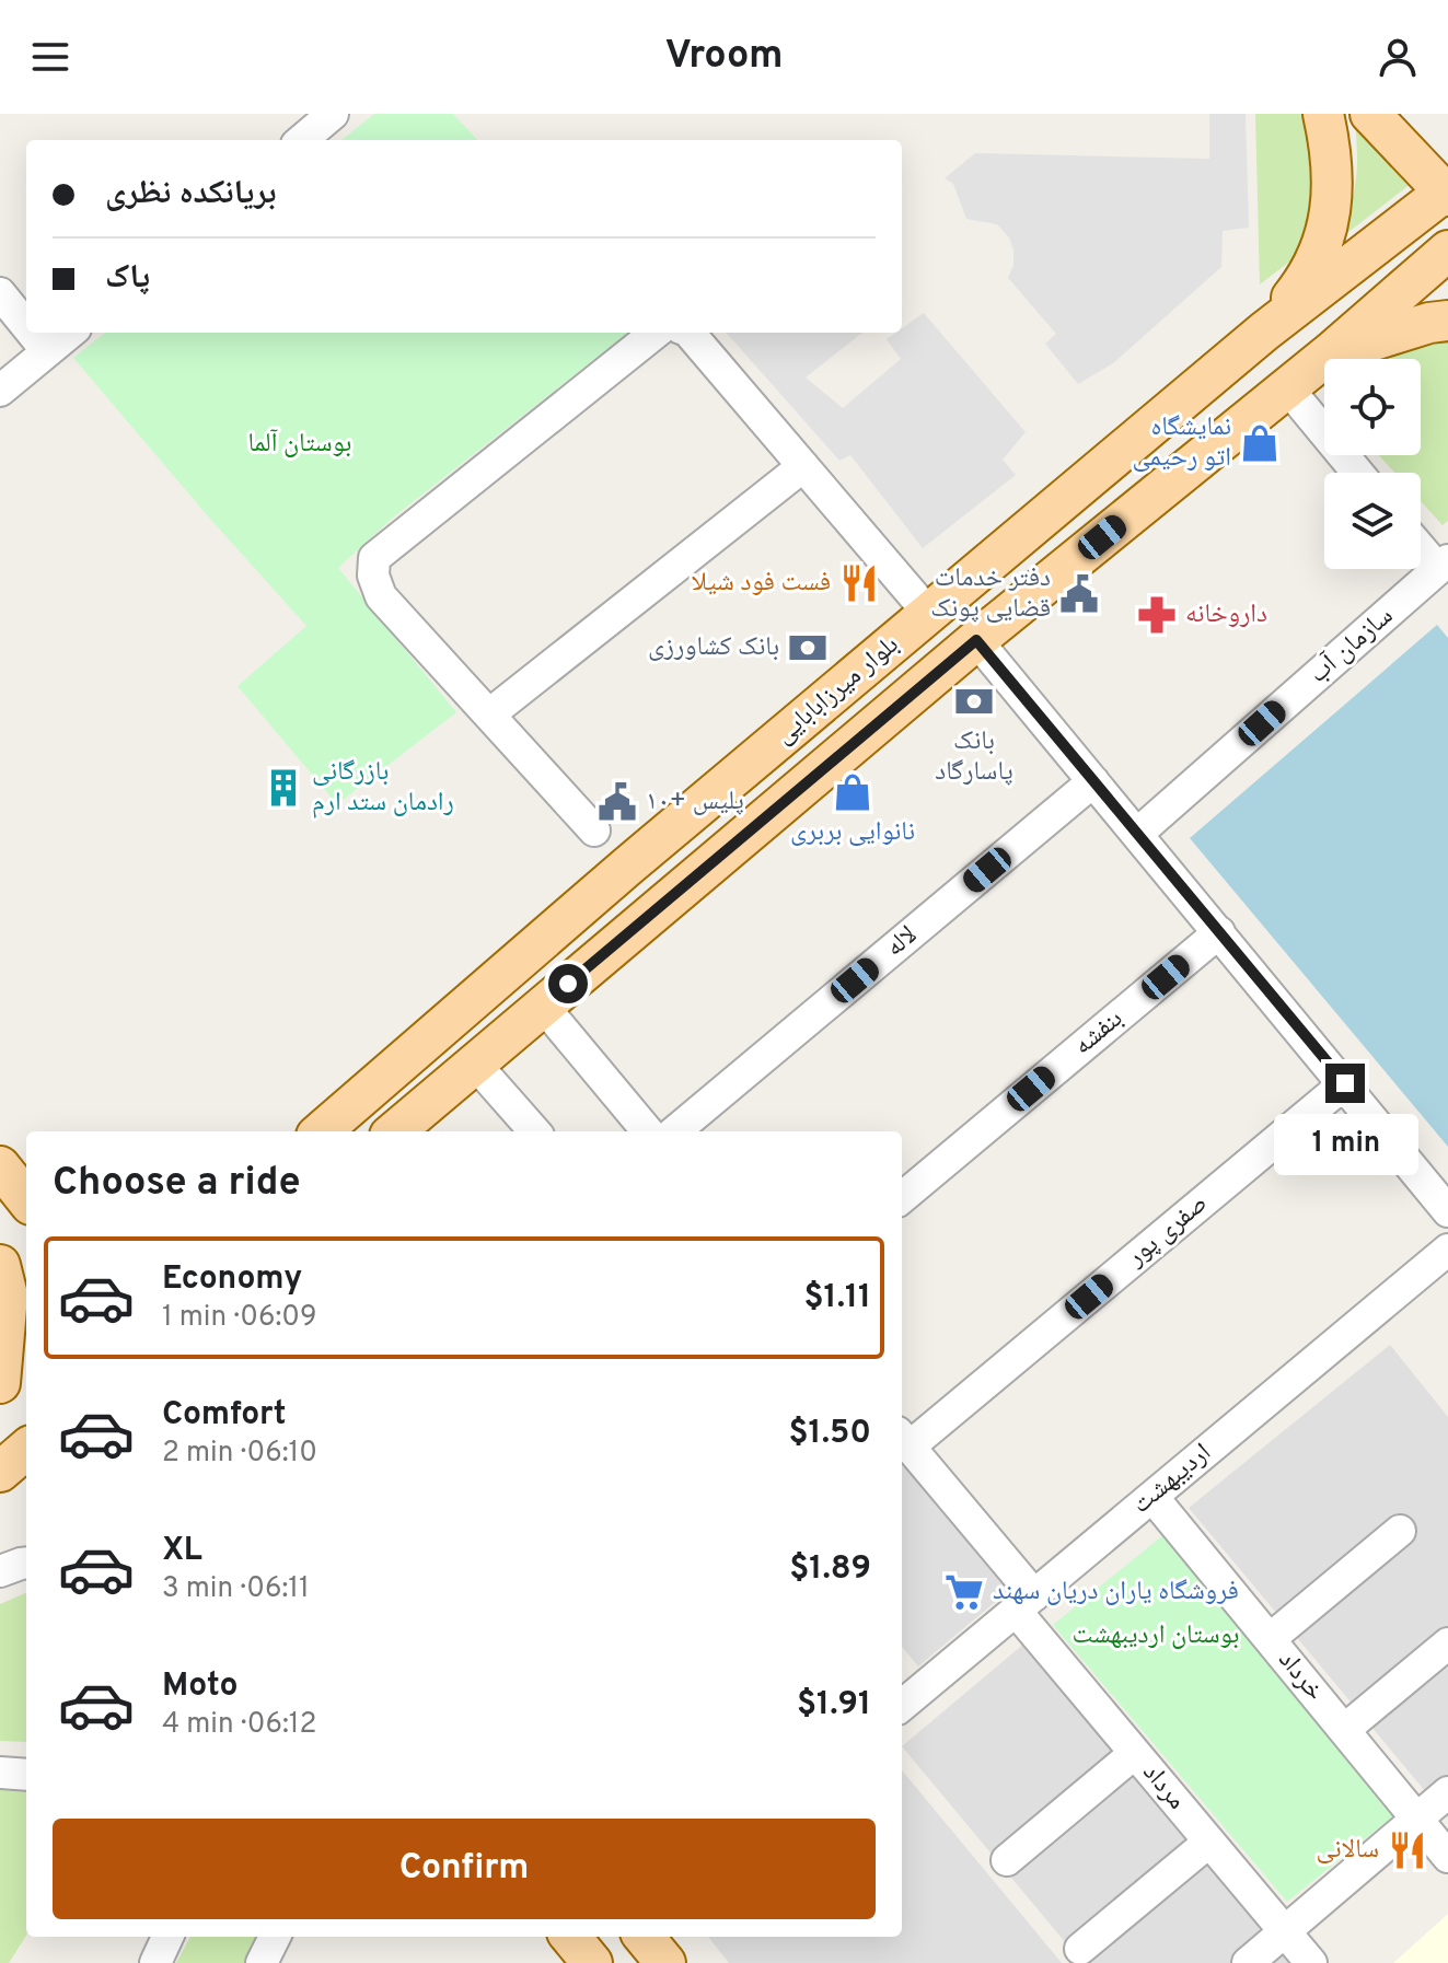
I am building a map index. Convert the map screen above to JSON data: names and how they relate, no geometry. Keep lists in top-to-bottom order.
{
  "streets": {
    "main road": ["بلوار میرزابابایی"],
    "street": [
      "سازمان آب",
      "لاله",
      "بنفشه",
      "صفری پور",
      "اردیبهشت",
      "خرداد",
      "مرداد"
    ]
  },
  "crossings": [
    ["صفری پور", "مرداد"],
    ["اردیبهشت", "خرداد"],
    ["اردیبهشت", "مرداد"]
  ],
  "parks": ["بوستان آلما", "بوستان اردیبهشت"],
  "places": {
    "shop": ["نمایشگاه اتو رحیمی", "نانوایی بربری"],
    "restaurant": ["فست فود شیلا", "سالانی"],
    "public building": ["دفتر خدمات قضایی پونک", "پلیس +۱۰"],
    "pharmacy": ["داروخانه"],
    "bank": ["بانک کشاورزی", "بانک پاسارگاد"],
    "building": ["بازرگانی رادمان ستد ارم"],
    "supermarket": ["فروشگاه یاران دریان سهند"]
  },
  "page": {
    "header": "Vroom",
    "banner": ["بریانکده نظری", "پاک"],
    "bubble": "1 min",
    "heading": "Choose a ride",
    "list": [
      {
        "name": "Economy",
        "note": "1 min · 06:09",
        "value": "$1.11"
      },
      {
        "name": "Comfort",
        "note": "2 min · 06:10",
        "value": "$1.50"
      },
      {
        "name": "XL",
        "note": "3 min · 06:11",
        "value": "$1.89"
      },
      {
        "name": "Moto",
        "note": "4 min · 06:12",
        "value": "$1.91"
      }
    ],
    "buttons": "Confirm"
  }
}
